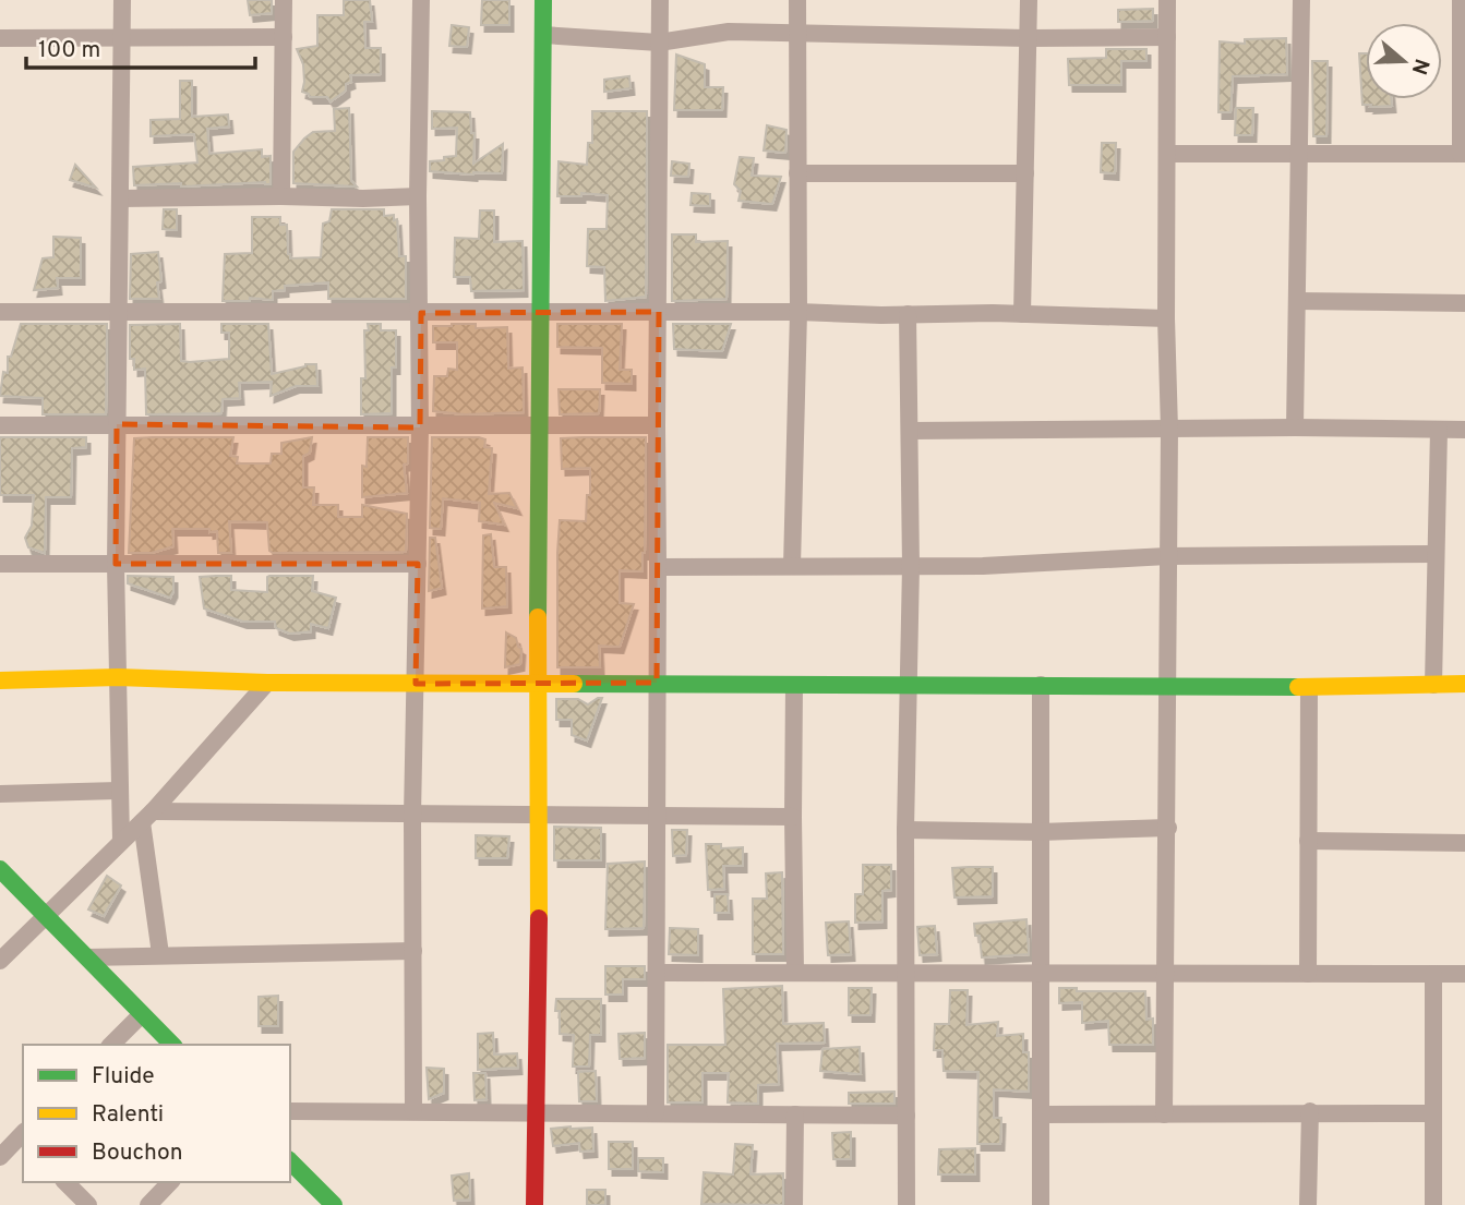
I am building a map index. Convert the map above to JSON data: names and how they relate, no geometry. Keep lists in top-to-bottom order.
{
  "legend": ["Fluide", "Ralenti", "Bouchon"],
  "scale_bar": "100 m",
  "north": "right"
}
